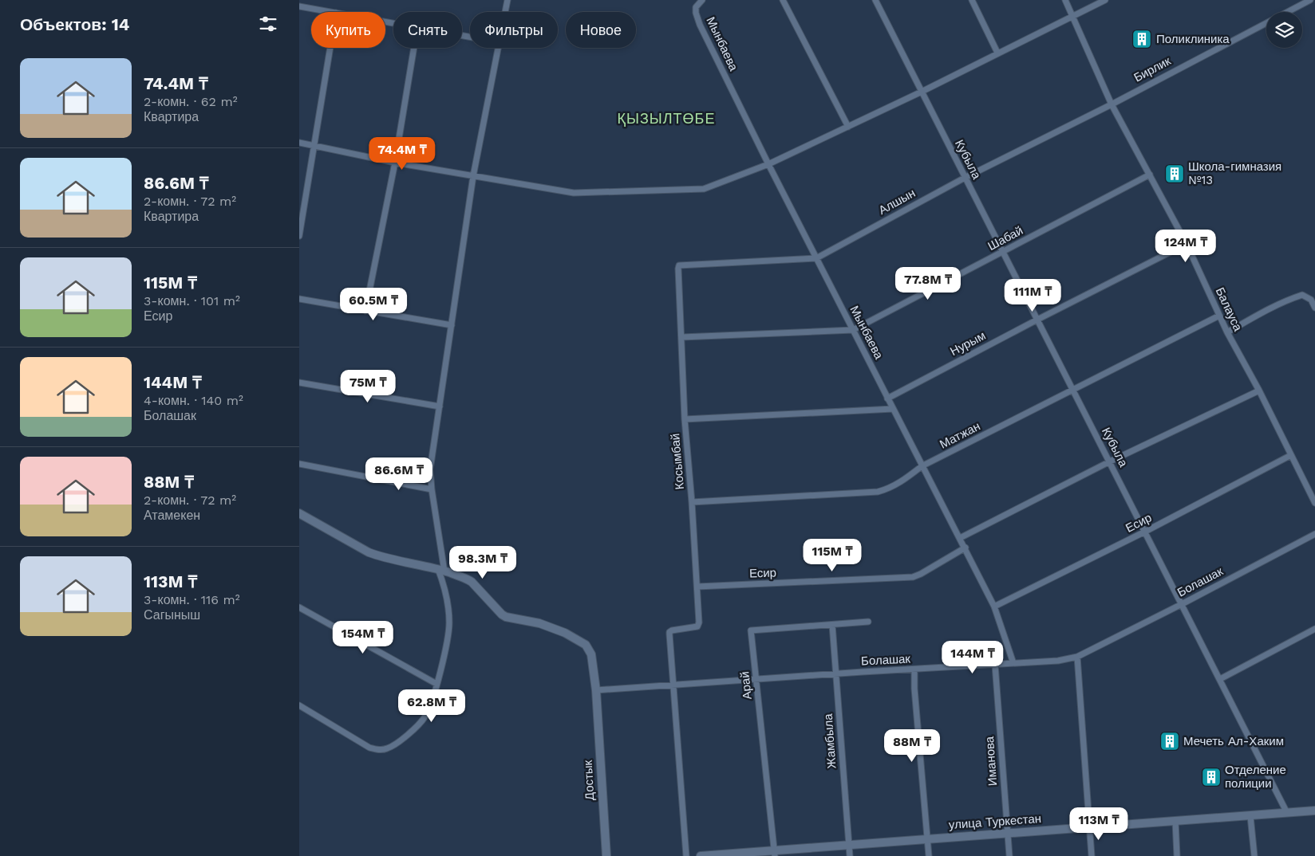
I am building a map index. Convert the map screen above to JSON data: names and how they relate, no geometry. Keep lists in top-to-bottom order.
{
  "streets": {
    "street": [
      "Мынбаева",
      "Бирлик",
      "Кубыла",
      "Алшын",
      "Шабай",
      "Балауса",
      "Нурым",
      "Матжан",
      "Косымбай",
      "Есир",
      "Болашак",
      "Арай",
      "Жамбыла",
      "Иманова",
      "Достык",
      "улица Туркестан"
    ]
  },
  "crossings": [
    ["Мынбаева", "Алшын"],
    ["Мынбаева", "Шабай"],
    ["Мынбаева", "Нурым"],
    ["Мынбаева", "Матжан"],
    ["Мынбаева", "Есир"],
    ["Мынбаева", "Болашак"],
    ["Бирлик", "Алшын"],
    ["Бирлик", "Балауса"],
    ["Кубыла", "Алшын"],
    ["Кубыла", "Шабай"],
    ["Кубыла", "Нурым"],
    ["Кубыла", "Матжан"],
    ["Кубыла", "Есир"],
    ["Кубыла", "Болашак"],
    ["Кубыла", "улица Туркестан"],
    ["Алшын", "Балауса"],
    ["Алшын", "Косымбай"],
    ["Шабай", "Балауса"],
    ["Шабай", "Косымбай"],
    ["Балауса", "Нурым"],
    ["Балауса", "Матжан"],
    ["Балауса", "Есир"],
    ["Матжан", "Косымбай"],
    ["Косымбай", "Есир"],
    ["Косымбай", "Болашак"],
    ["Болашак", "Арай"],
    ["Болашак", "Жамбыла"],
    ["Болашак", "Иманова"],
    ["Болашак", "Достык"],
    ["Арай", "Жамбыла"],
    ["Арай", "улица Туркестан"],
    ["Жамбыла", "улица Туркестан"],
    ["Иманова", "улица Туркестан"]
  ],
  "districts": ["ҚЫЗЫЛТӨБЕ"],
  "places": {
    "building": [
      "Поликлиника",
      "Школа-гимназия №13",
      "Мечеть Ал-Хаким",
      "Отделение полиции"
    ]
  },
  "page": {
    "heading": "Объектов: 14",
    "chip": [
      "Купить",
      "Снять",
      "Фильтры",
      "Новое"
    ],
    "list": [
      {
        "name": "74.4M ₸",
        "note": "2-комн. · 62 m² · Квартира"
      },
      {
        "name": "86.6M ₸",
        "note": "2-комн. · 72 m² · Квартира"
      },
      {
        "name": "115M ₸",
        "note": "3-комн. · 101 m² · Есир"
      },
      {
        "name": "144M ₸",
        "note": "4-комн. · 140 m² · Болашак"
      },
      {
        "name": "88M ₸",
        "note": "2-комн. · 72 m² · Атамекен"
      },
      {
        "name": "113M ₸",
        "note": "3-комн. · 116 m² · Сагыныш"
      }
    ],
    "price": [
      "74.4M ₸",
      "124M ₸",
      "77.8M ₸",
      "111M ₸",
      "60.5M ₸",
      "75M ₸",
      "86.6M ₸",
      "115M ₸",
      "98.3M ₸",
      "154M ₸",
      "144M ₸",
      "62.8M ₸",
      "88M ₸",
      "113M ₸"
    ]
  }
}
